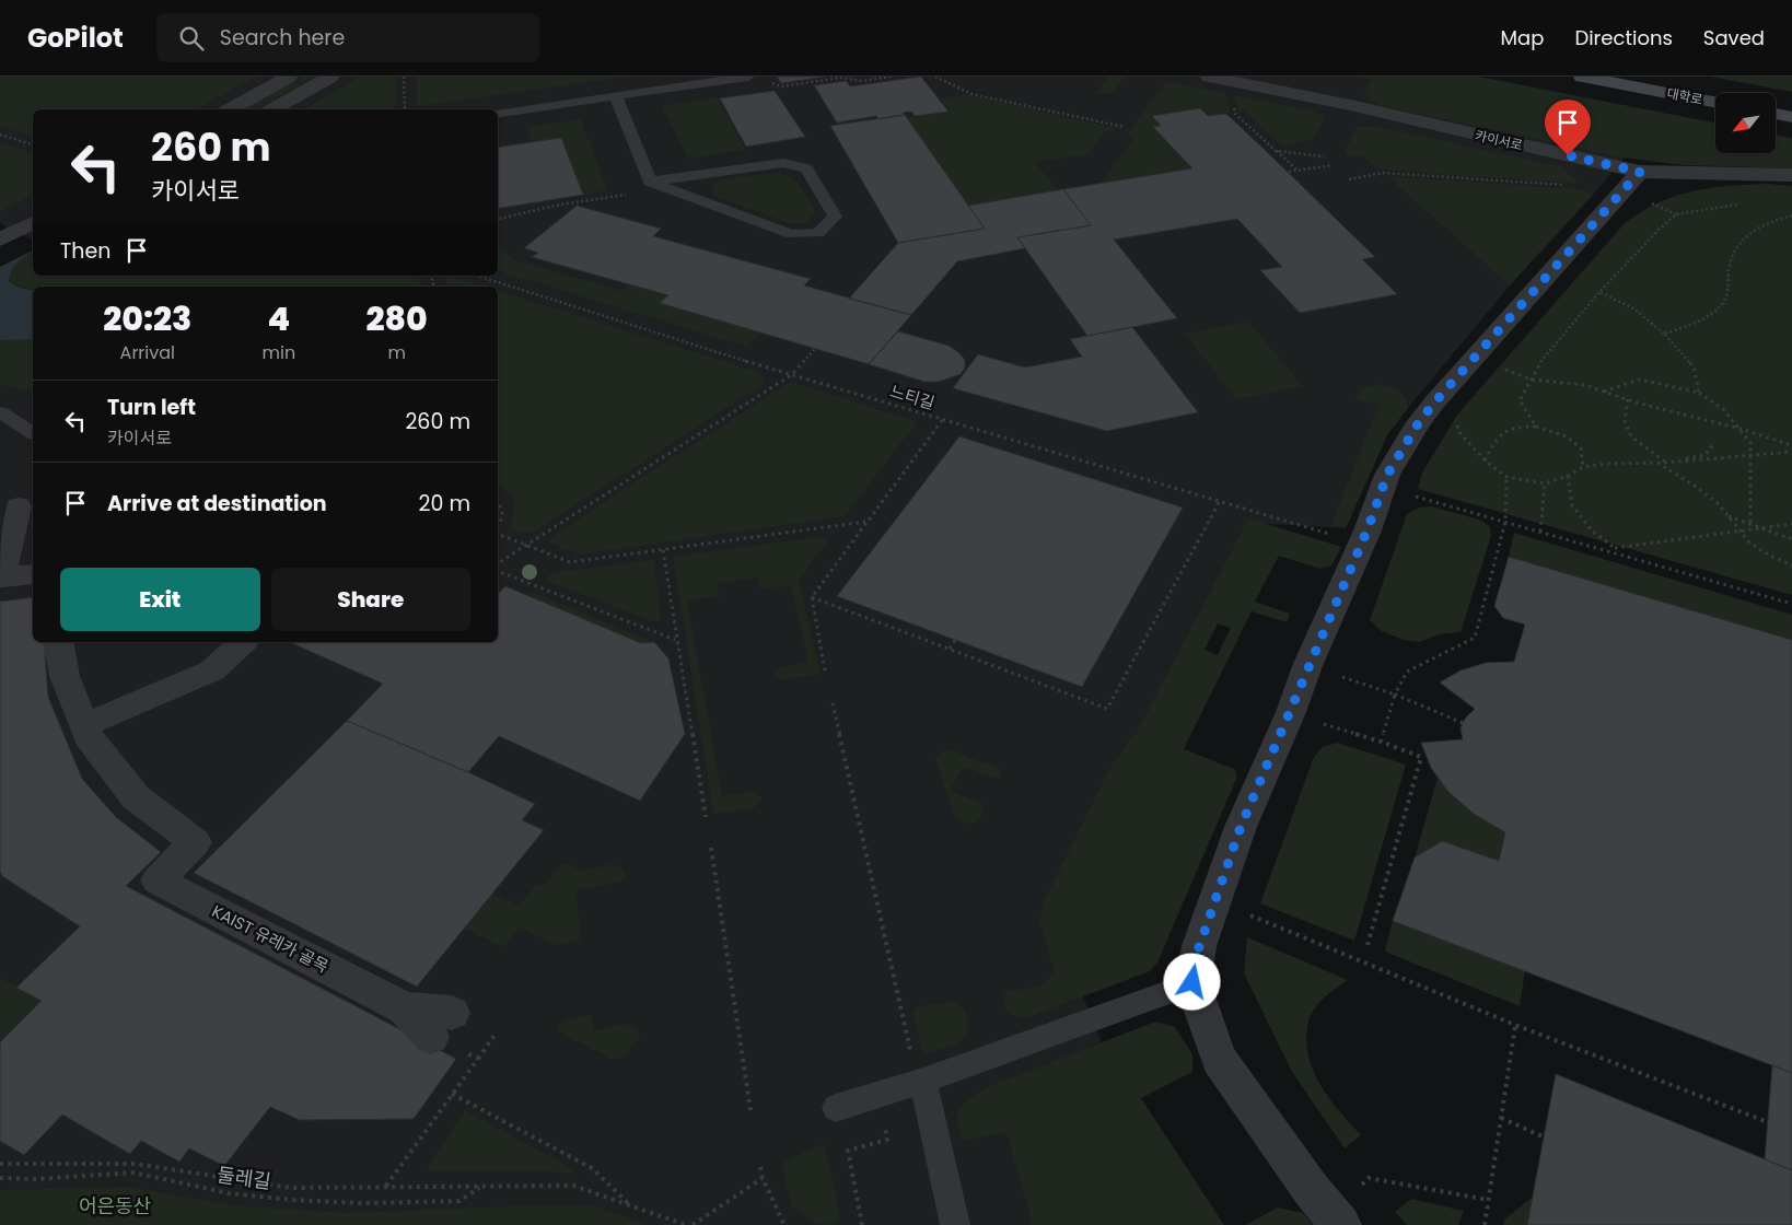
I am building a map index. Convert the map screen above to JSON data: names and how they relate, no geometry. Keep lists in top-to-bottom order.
{
  "streets": {
    "main road": ["대학로"],
    "street": ["카이서로", "KAIST 유레카 골목"],
    "path": ["느티길", "둘레길"]
  },
  "parks": ["어은동산"],
  "north": "bottom left",
  "page": {
    "header": "GoPilot",
    "search": "Search here",
    "nav": ["Map", "Directions", "Saved"],
    "turn": ["260 m", "카이서로"],
    "then": "Then",
    "eta": [
      "20:23",
      "Arrival",
      "4",
      "min",
      "280",
      "m"
    ],
    "list": [
      {
        "name": "Turn left",
        "note": "카이서로",
        "value": "260 m"
      },
      {
        "name": "Arrive at destination",
        "value": "20 m"
      }
    ],
    "buttons": ["Exit", "Share"]
  }
}
